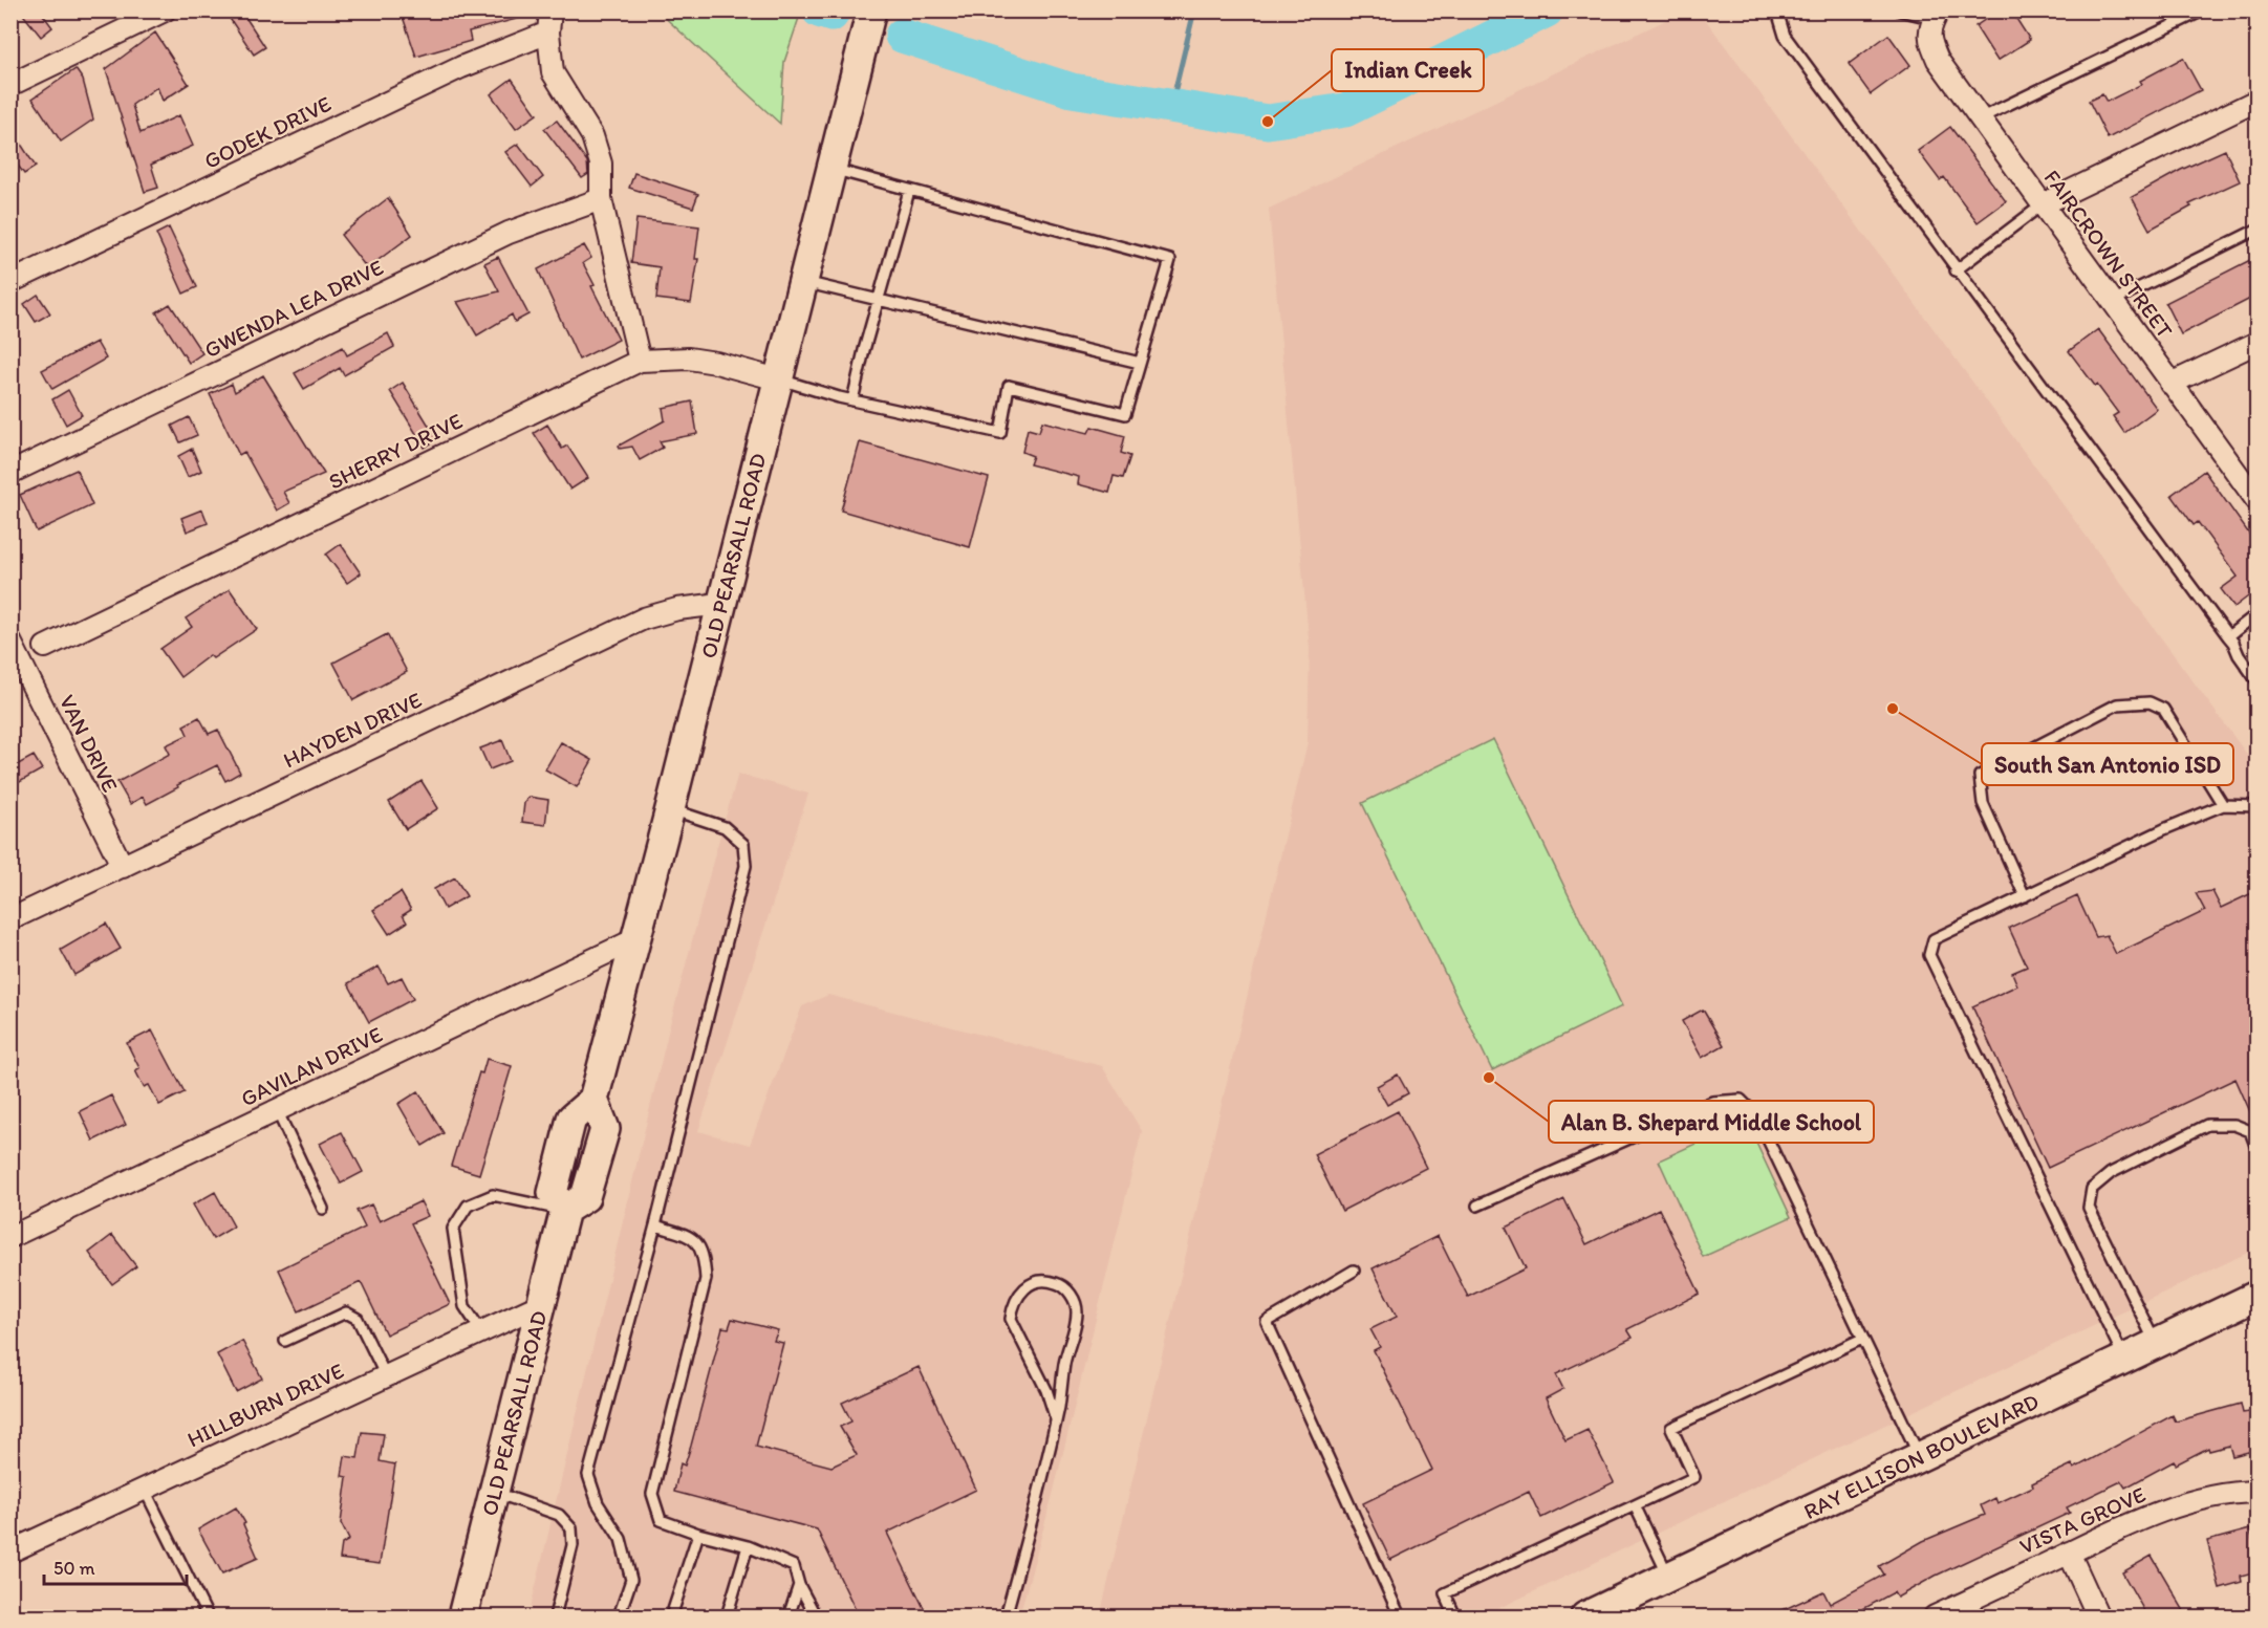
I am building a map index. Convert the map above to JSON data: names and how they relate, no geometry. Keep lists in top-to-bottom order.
{
  "streets": {
    "main road": ["OLD PEARSALL ROAD", "RAY ELLISON BOULEVARD"],
    "street": [
      "GODEK DRIVE",
      "FAIRCROWN STREET",
      "GWENDA LEA DRIVE",
      "SHERRY DRIVE",
      "HAYDEN DRIVE",
      "VAN DRIVE",
      "GAVILAN DRIVE",
      "HILLBURN DRIVE",
      "VISTA GROVE"
    ]
  },
  "crossings": [
    ["SHERRY DRIVE", "OLD PEARSALL ROAD"],
    ["OLD PEARSALL ROAD", "HAYDEN DRIVE"],
    ["OLD PEARSALL ROAD", "GAVILAN DRIVE"],
    ["OLD PEARSALL ROAD", "HILLBURN DRIVE"],
    ["HAYDEN DRIVE", "VAN DRIVE"]
  ],
  "places": ["Indian Creek", "South San Antonio ISD", "Alan B. Shepard Middle School"],
  "scale_bar": "50 m"
}
